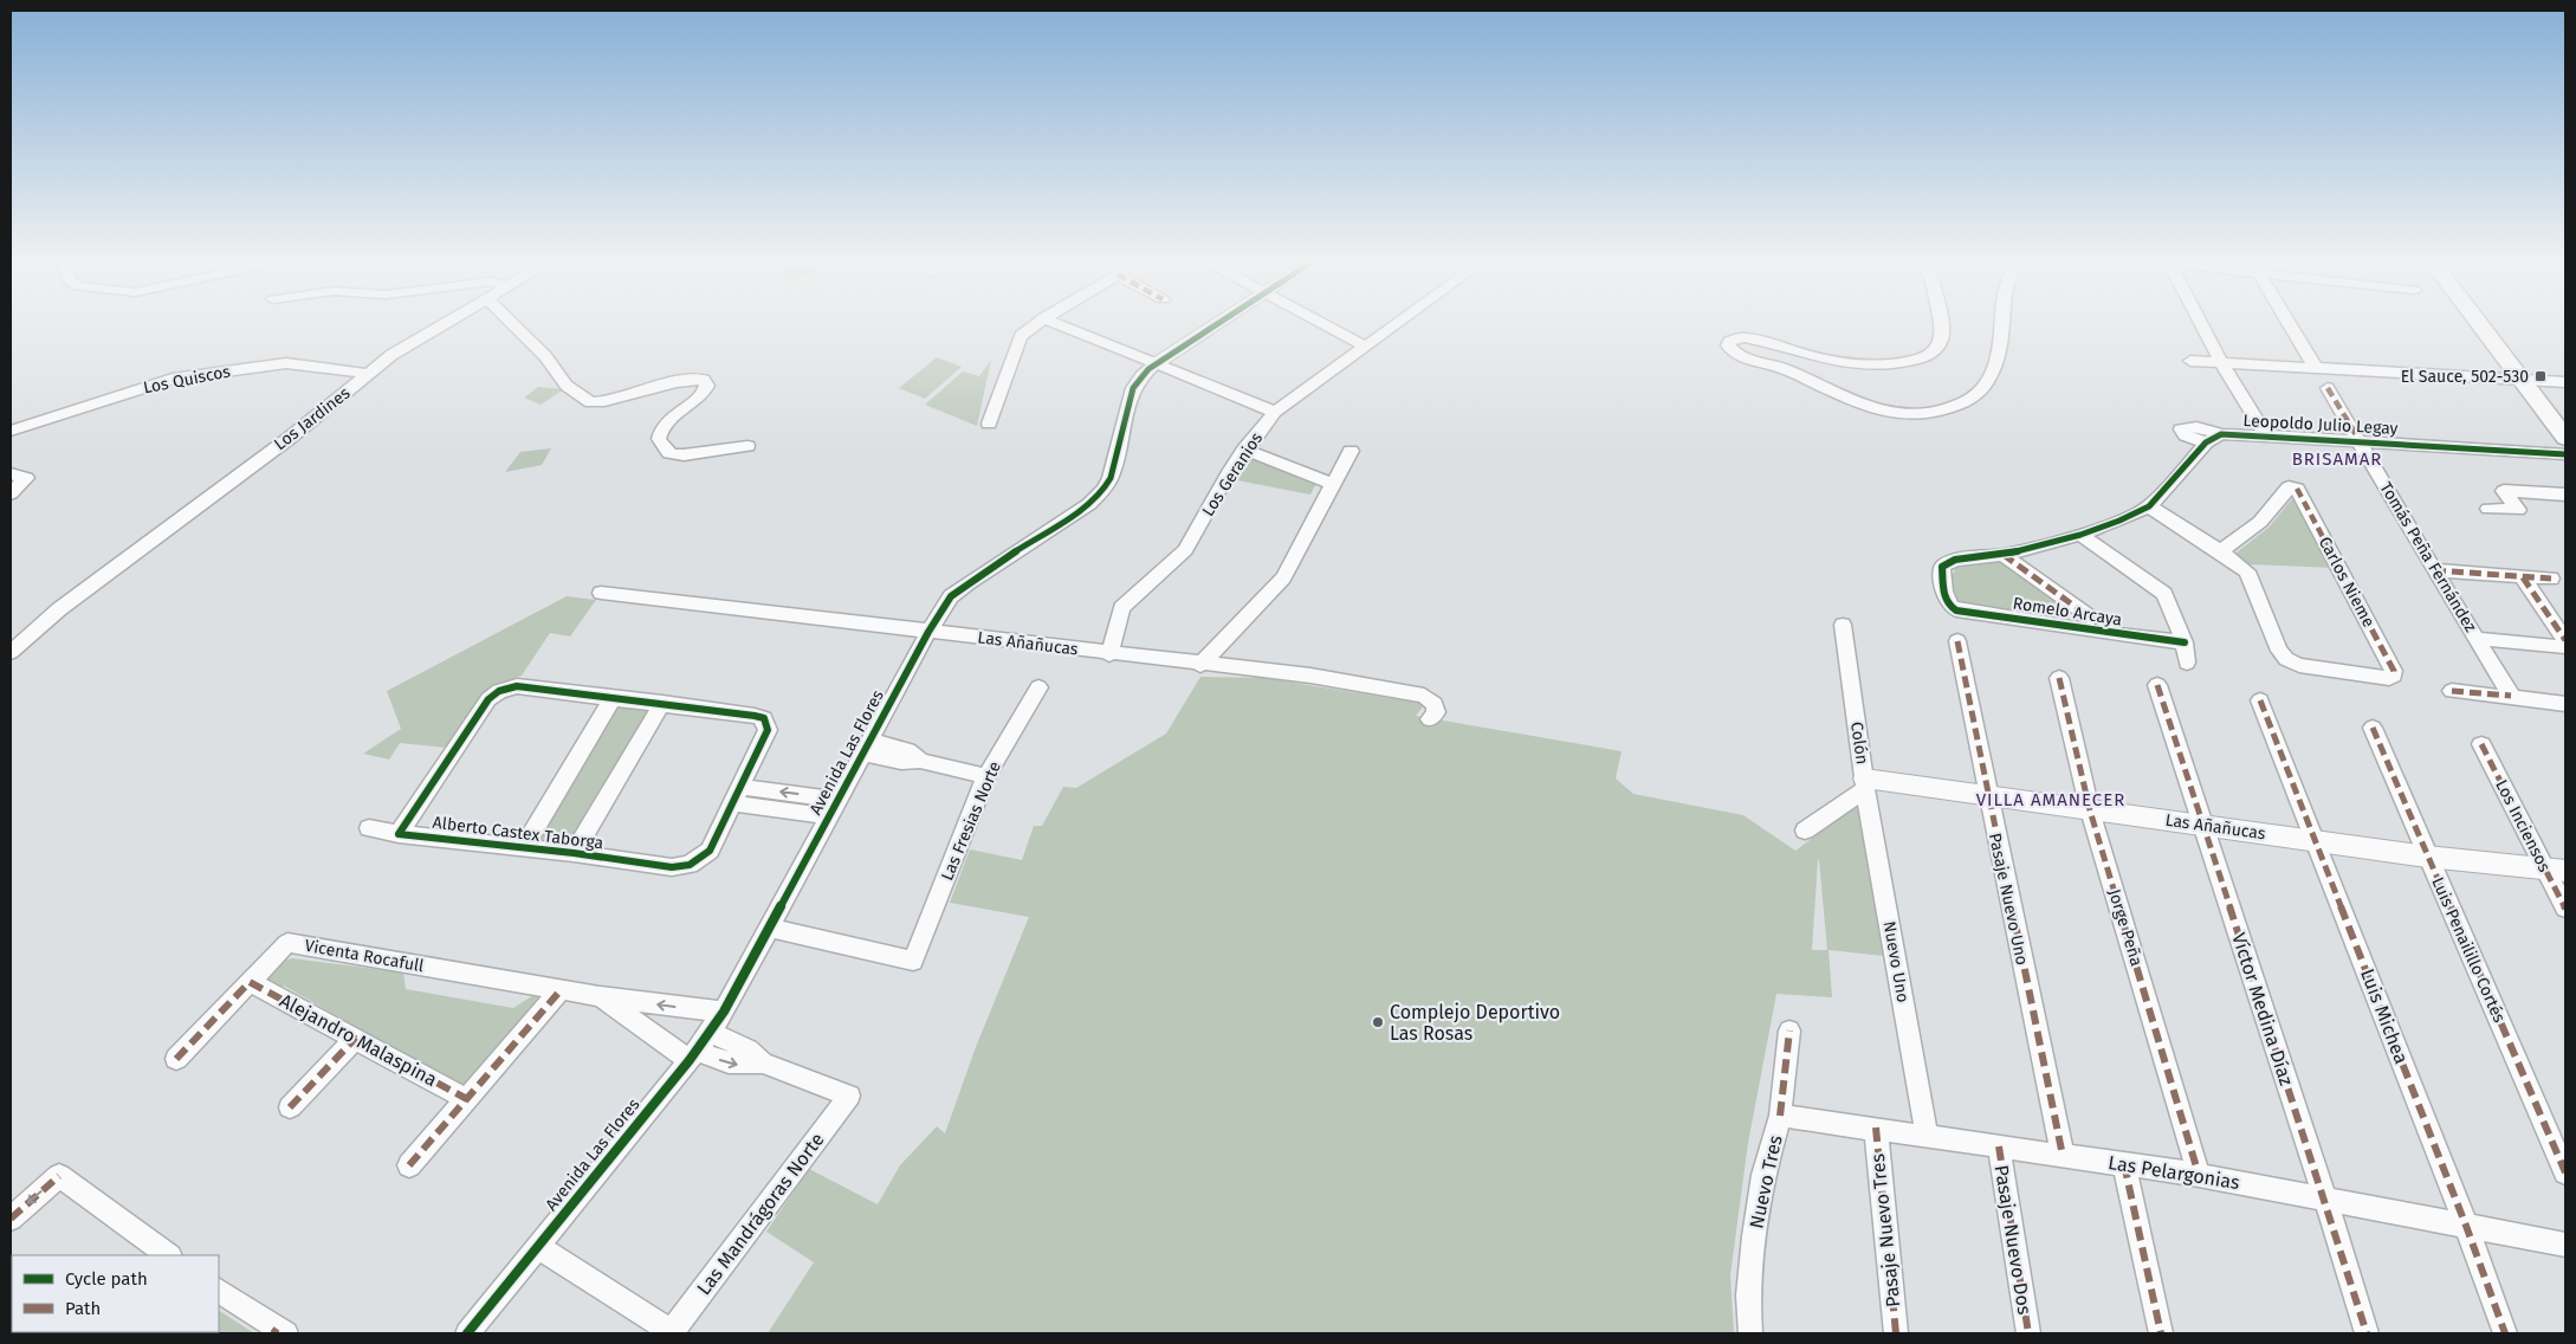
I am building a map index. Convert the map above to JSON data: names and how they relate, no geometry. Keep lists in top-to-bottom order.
{
  "streets": {
    "street": [
      "Los Quiscos",
      "Los Jardines",
      "Leopoldo Julio Legay",
      "Los Geranios",
      "Tomás Peña Fernández",
      "Carlos Nieme",
      "Romelo Arcaya",
      "Las Añañucas",
      "Colón",
      "Avenida Las Flores",
      "Las Fresias Norte",
      "Los Inciensos",
      "Alberto Castex Taborga",
      "Pasaje Nuevo Uno",
      "Jorge Peña",
      "Luis Penailillo Cortés",
      "Vicenta Rocafull",
      "Nuevo Uno",
      "Víctor Medina Díaz",
      "Luis Michea",
      "Alejandro Malaspina",
      "Las Pelargonias",
      "Nuevo Tres",
      "Las Mandrágoras Norte",
      "Pasaje Nuevo Tres",
      "Pasaje Nuevo Dos"
    ]
  },
  "crossings": [
    ["Los Quiscos", "Los Jardines"],
    ["Leopoldo Julio Legay", "Tomás Peña Fernández"],
    ["Leopoldo Julio Legay", "Romelo Arcaya"],
    ["Los Geranios", "Las Añañucas"],
    ["Las Añañucas", "Colón"],
    ["Las Añañucas", "Avenida Las Flores"],
    ["Las Añañucas", "Los Inciensos"],
    ["Las Añañucas", "Pasaje Nuevo Uno"],
    ["Las Añañucas", "Jorge Peña"],
    ["Las Añañucas", "Luis Penailillo Cortés"],
    ["Las Añañucas", "Nuevo Uno"],
    ["Las Añañucas", "Víctor Medina Díaz"],
    ["Las Añañucas", "Luis Michea"],
    ["Colón", "Nuevo Uno"],
    ["Avenida Las Flores", "Las Fresias Norte"],
    ["Avenida Las Flores", "Vicenta Rocafull"],
    ["Avenida Las Flores", "Las Mandrágoras Norte"],
    ["Pasaje Nuevo Uno", "Las Pelargonias"],
    ["Jorge Peña", "Las Pelargonias"],
    ["Vicenta Rocafull", "Alejandro Malaspina"],
    ["Vicenta Rocafull", "Las Mandrágoras Norte"],
    ["Nuevo Uno", "Las Pelargonias"],
    ["Víctor Medina Díaz", "Las Pelargonias"],
    ["Luis Michea", "Las Pelargonias"],
    ["Las Pelargonias", "Nuevo Tres"],
    ["Las Pelargonias", "Pasaje Nuevo Tres"],
    ["Las Pelargonias", "Pasaje Nuevo Dos"]
  ],
  "districts": ["BRISAMAR", "VILLA AMANECER"],
  "places": {
    "transit": ["El Sauce, 502-530"],
    "other": ["Complejo Deportivo Las Rosas"]
  },
  "legend": ["Cycle path", "Path"]
}
